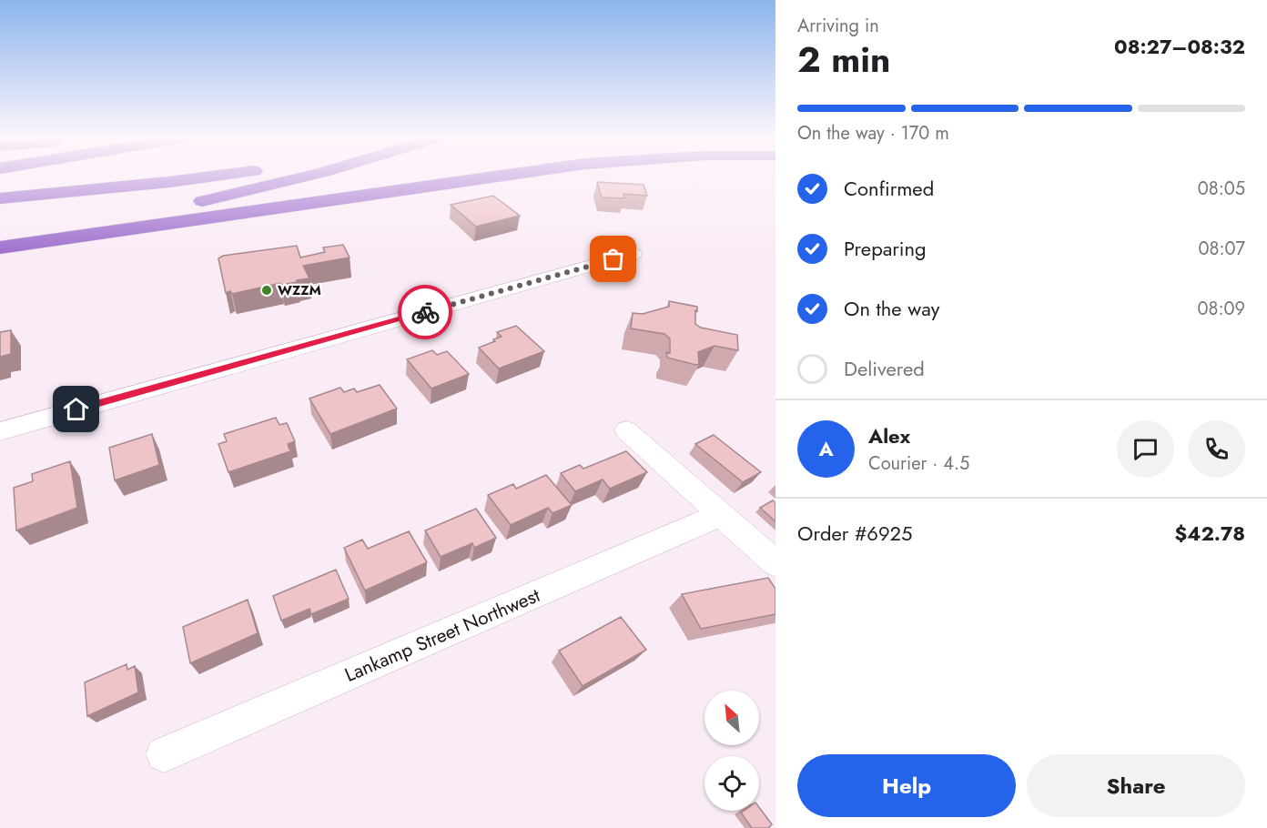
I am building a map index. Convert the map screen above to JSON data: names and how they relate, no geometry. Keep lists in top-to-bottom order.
{
  "streets": {
    "street": ["Lankamp Street Northwest"]
  },
  "places": ["WZZM"],
  "north": "top left",
  "page": {
    "heading": ["2 min", "Arriving in", "08:27–08:32"],
    "panel": [
      "Alex",
      "Courier · 4.5",
      "Order #6925",
      "$42.78"
    ],
    "bar": "On the way · 170 m",
    "list": [
      ["Confirmed", "08:05"],
      ["Preparing", "08:07"],
      ["On the way", "08:09"],
      "Delivered"
    ],
    "round": "A",
    "buttons": ["Help", "Share"]
  }
}
